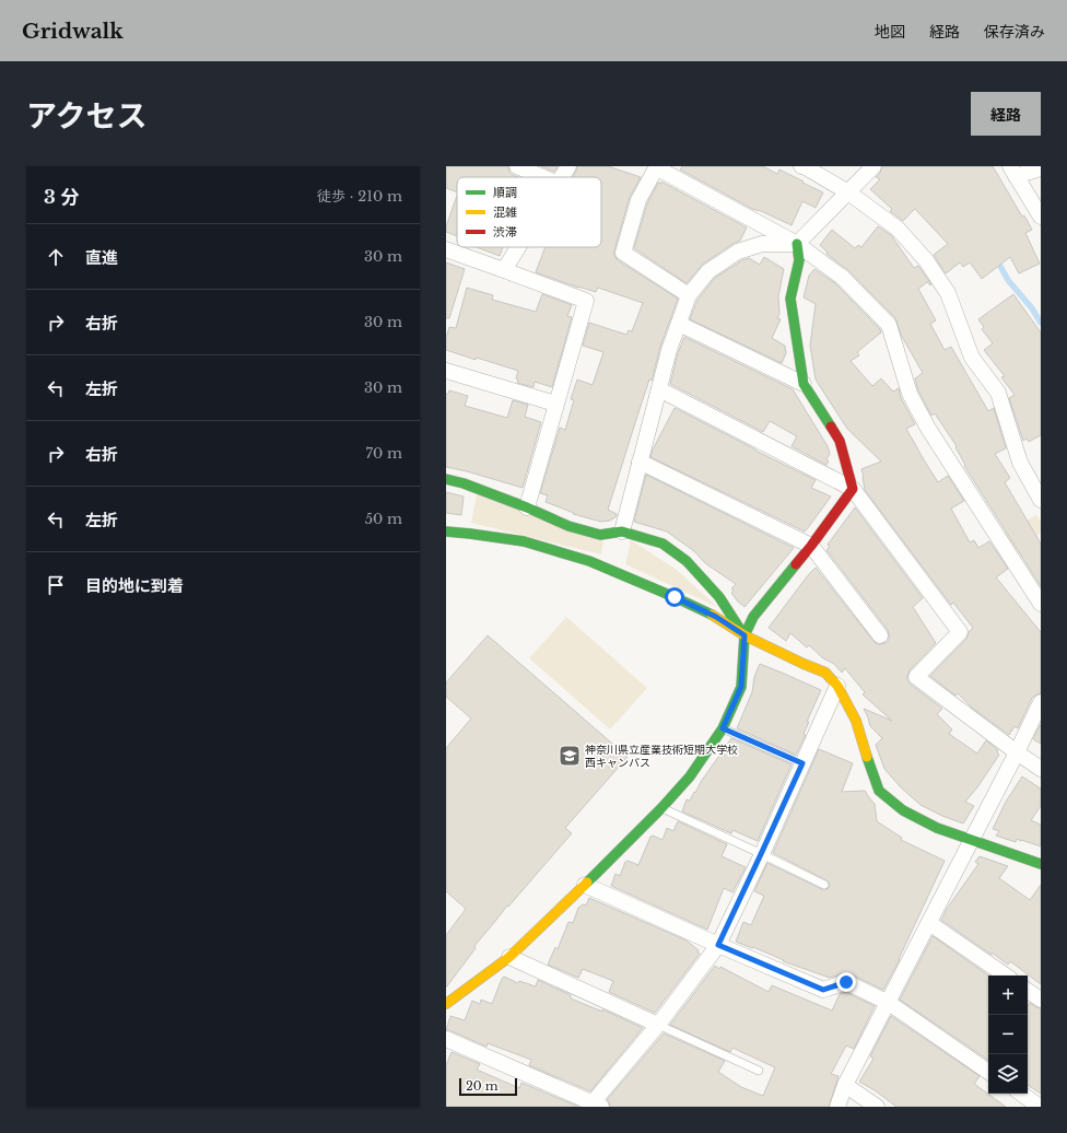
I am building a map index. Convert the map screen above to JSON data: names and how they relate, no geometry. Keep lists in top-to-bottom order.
{
  "places": {
    "school or university": ["神奈川県立産業技術短期大学校 西キャンパス"]
  },
  "legend": ["順調", "混雑", "渋滞"],
  "scale_bar": "20 m",
  "page": {
    "header": "Gridwalk",
    "nav": ["地図", "経路", "保存済み"],
    "title": "アクセス",
    "buttons": "経路",
    "heading": ["3 分", "徒歩 · 210 m"],
    "list": [
      ["直進", "30 m"],
      ["右折", "30 m"],
      ["左折", "30 m"],
      ["右折", "70 m"],
      ["左折", "50 m"],
      "目的地に到着"
    ],
    "map_buttons": ["+", "−"],
    "scale": "20 m"
  }
}
